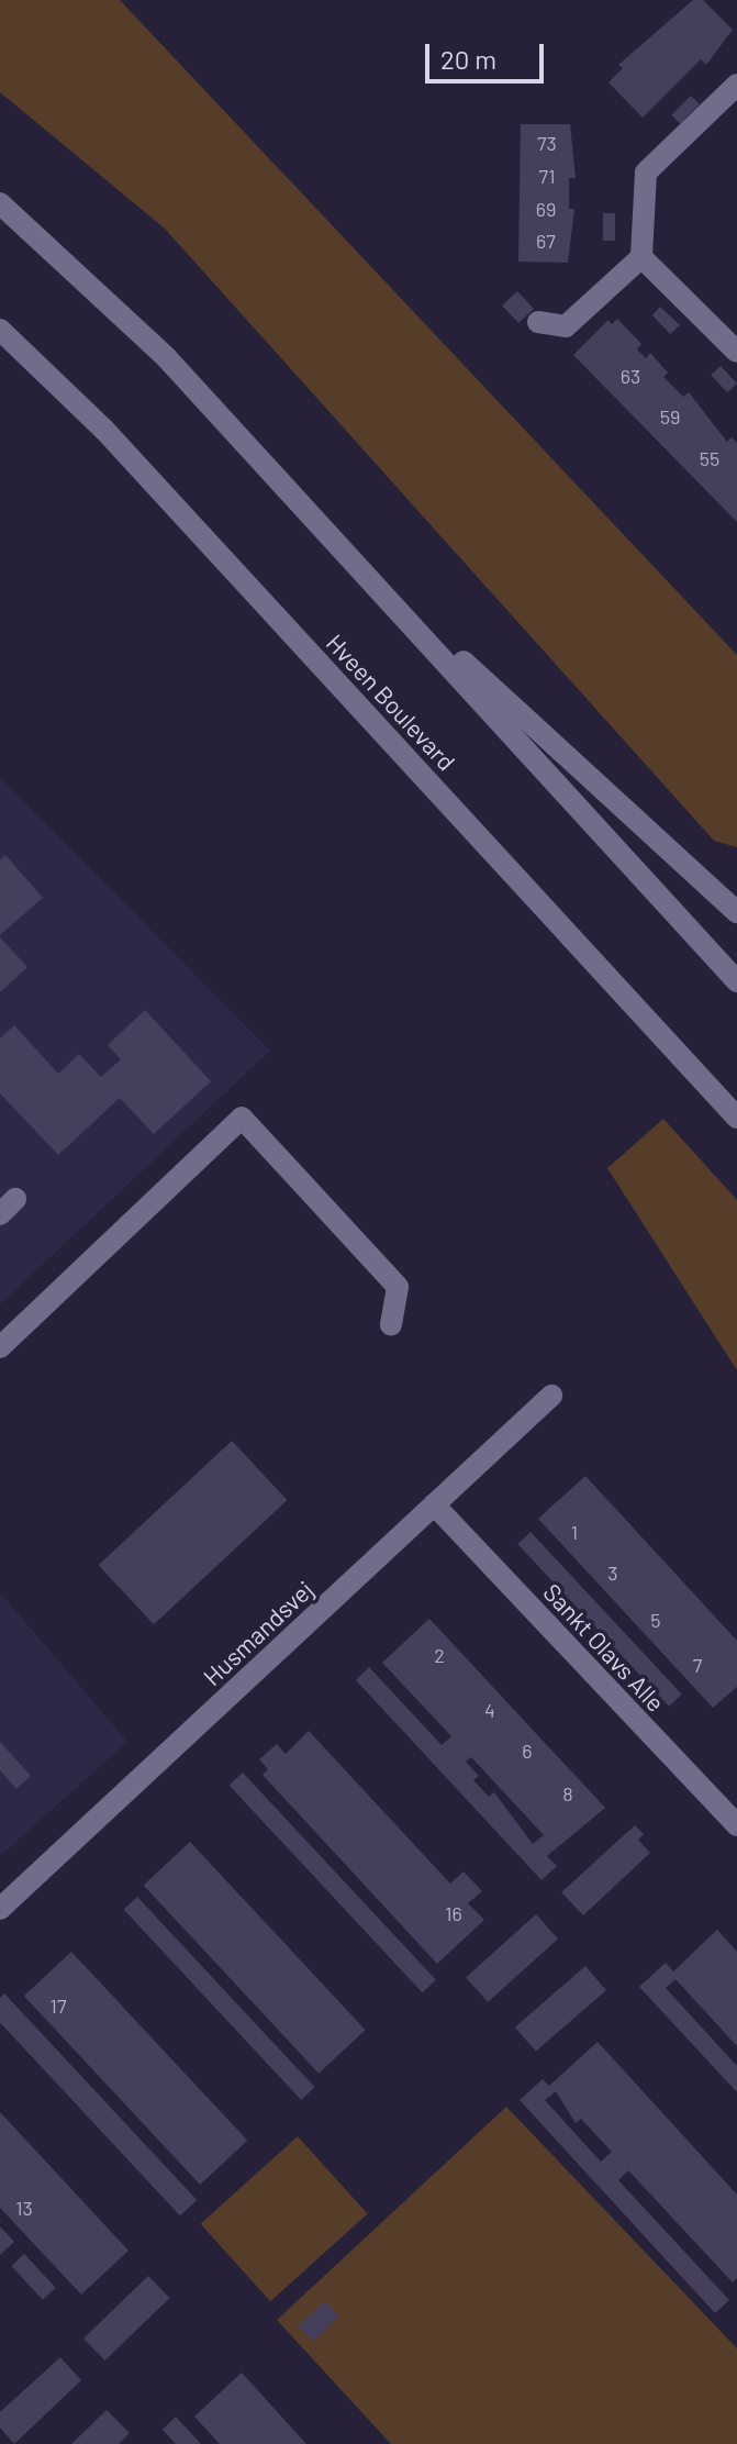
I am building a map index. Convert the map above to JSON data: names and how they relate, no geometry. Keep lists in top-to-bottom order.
{
  "streets": {
    "street": ["Hveen Boulevard", "Husmandsvej", "Sankt Olavs Alle"]
  },
  "crossings": [
    ["Husmandsvej", "Sankt Olavs Alle"]
  ],
  "house_numbers": [
    "73",
    "71",
    "69",
    "67",
    "63",
    "59",
    "55",
    "1",
    "3",
    "5",
    "2",
    "7",
    "4",
    "6",
    "8",
    "16",
    "17",
    "13"
  ],
  "scale_bar": "20 m"
}
